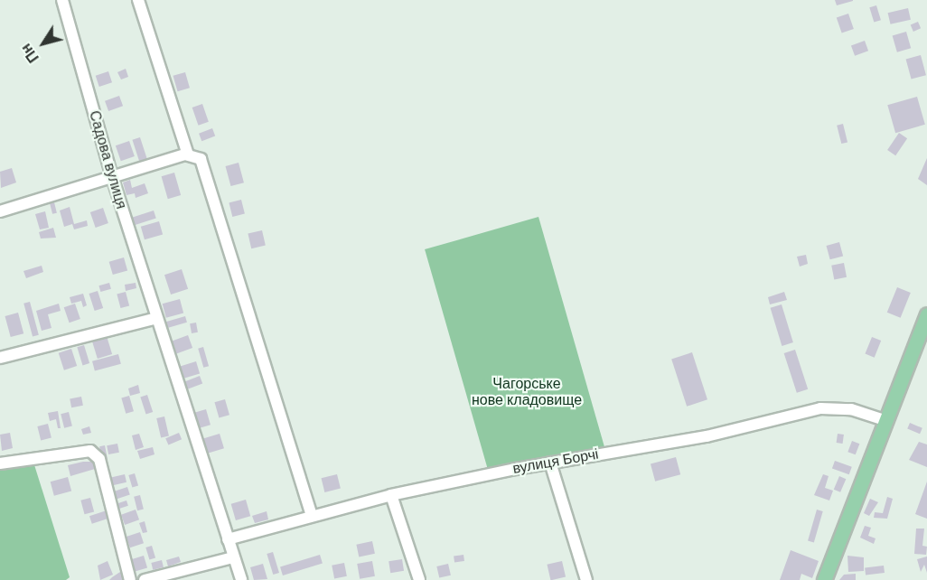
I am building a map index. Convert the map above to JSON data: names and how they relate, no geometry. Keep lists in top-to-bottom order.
{
  "streets": {
    "street": ["Садова вулиця", "вулиця Борчі"]
  },
  "crossings": [
    ["Садова вулиця", "вулиця Борчі"]
  ],
  "parks": ["Чагорське нове кладовище"],
  "north": "bottom left"
}
